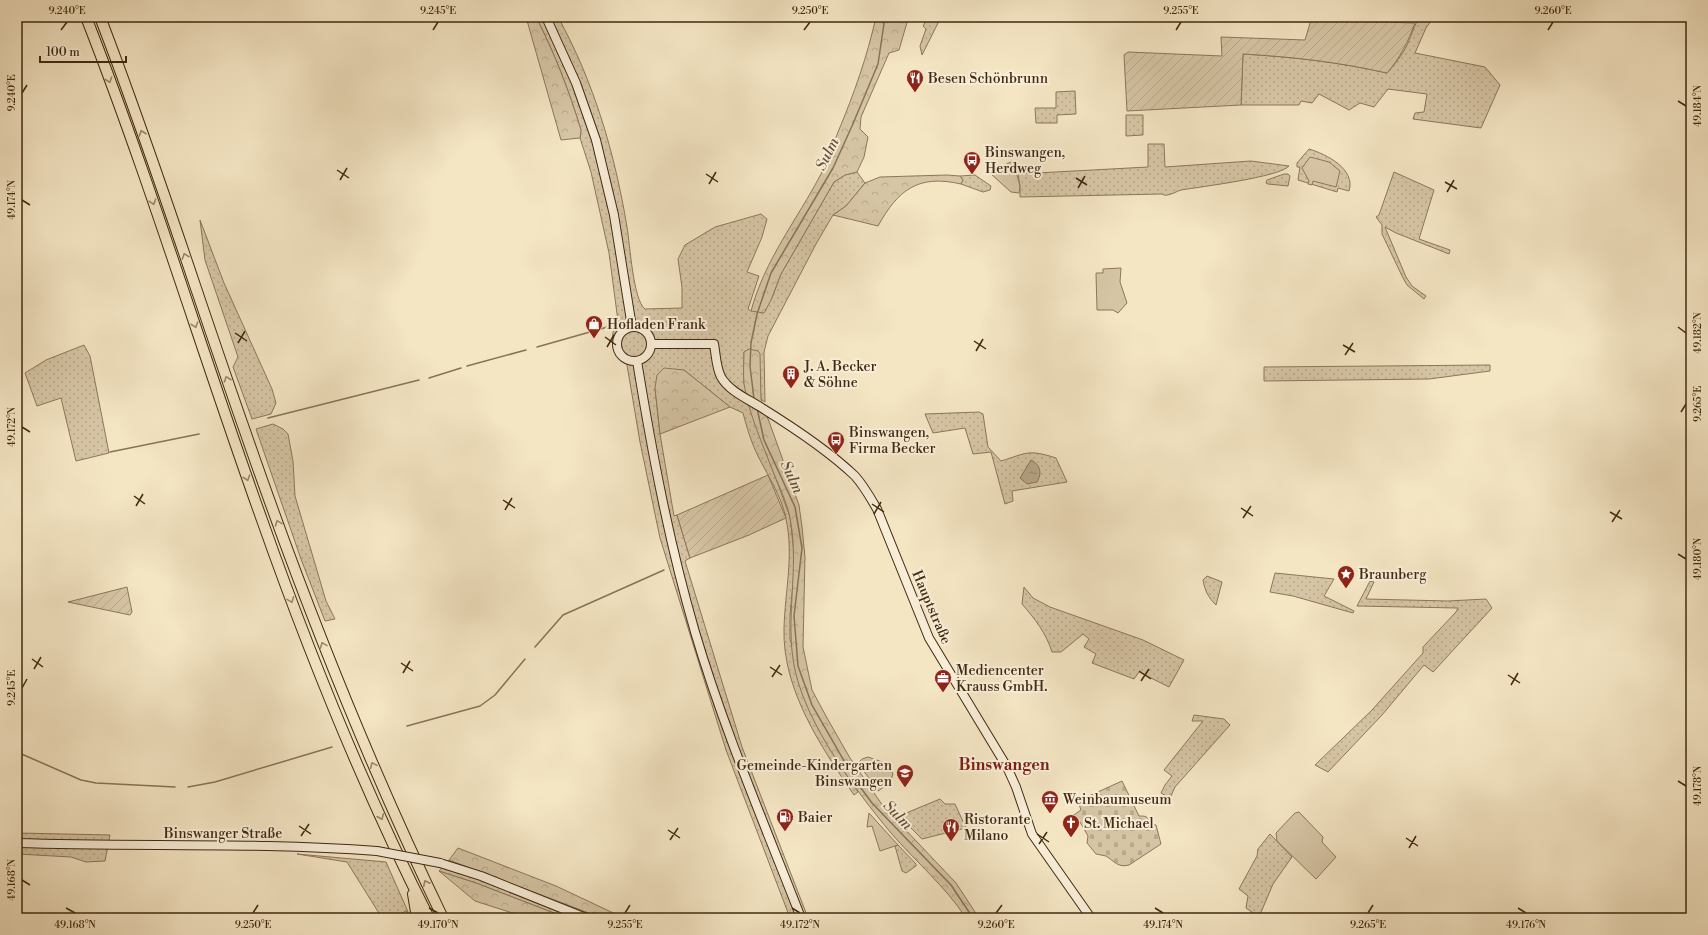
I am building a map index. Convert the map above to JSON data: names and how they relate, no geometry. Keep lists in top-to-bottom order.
{
  "streets": {
    "main road": ["Hauptstraße", "Binswanger Straße"]
  },
  "districts": ["Binswangen"],
  "water": ["Sulm"],
  "places": {
    "restaurant": ["Besen Schönbrunn", "Ristorante Milano"],
    "bus stop": ["Binswangen, Herdweg", "Binswangen, Firma Becker"],
    "shop": ["Hofladen Frank"],
    "building": ["J. A. Becker & Söhne"],
    "place": ["Braunberg"],
    "office": ["Mediencenter Krauss GmbH."],
    "school or university": ["Gemeinde-Kindergarten Binswangen"],
    "museum": ["Weinbaumuseum"],
    "fuel station": ["Baier"],
    "church": ["St. Michael"]
  },
  "scale_bar": "100 m",
  "coordinates": [
    "9.240°E",
    "9.245°E",
    "9.250°E",
    "9.255°E",
    "9.260°E",
    "49.184°N",
    "49.174°N",
    "49.182°N",
    "9.265°E",
    "49.172°N",
    "49.180°N",
    "49.178°N",
    "49.168°N",
    "49.170°N",
    "49.176°N"
  ]
}
